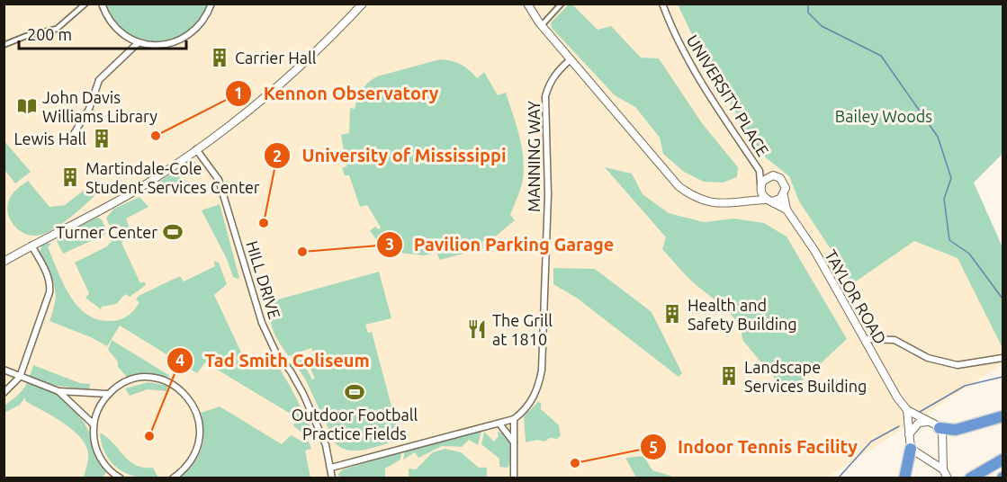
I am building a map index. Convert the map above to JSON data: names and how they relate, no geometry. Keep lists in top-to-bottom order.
{
  "streets": {
    "street": [
      "UNIVERSITY PLACE",
      "MANNING WAY",
      "HILL DRIVE",
      "TAYLOR ROAD"
    ]
  },
  "crossings": [
    ["UNIVERSITY PLACE", "TAYLOR ROAD"],
    ["MANNING WAY", "HILL DRIVE"]
  ],
  "parks": ["Bailey Woods"],
  "places": {
    "building": [
      "Carrier Hall",
      "Lewis Hall",
      "Martindale-Cole Student Services Center",
      "Health and Safety Building",
      "Landscape Services Building"
    ],
    "library": ["John Davis Williams Library"],
    "other": [
      "Kennon Observatory",
      "University of Mississippi",
      "Pavilion Parking Garage",
      "Tad Smith Coliseum",
      "Indoor Tennis Facility"
    ],
    "sports": ["Turner Center", "Outdoor Football Practice Fields"],
    "restaurant": ["The Grill at 1810"]
  },
  "scale_bar": "200 m"
}
